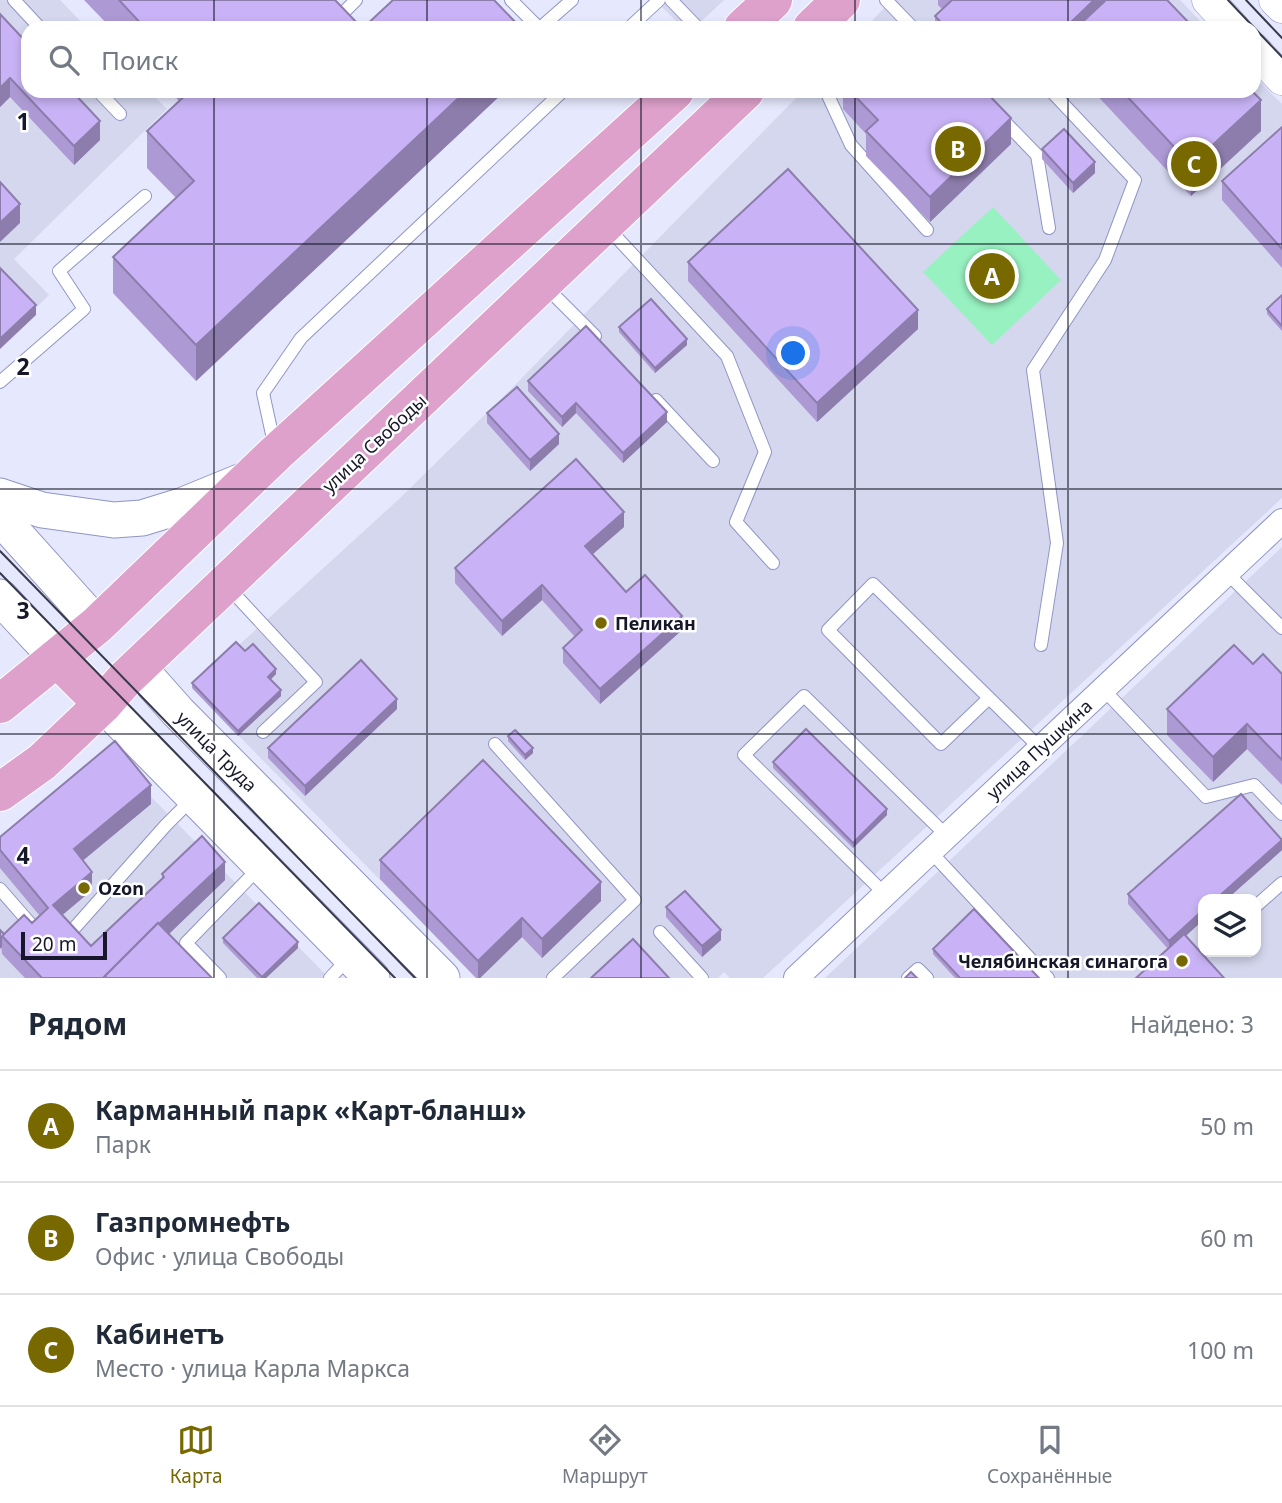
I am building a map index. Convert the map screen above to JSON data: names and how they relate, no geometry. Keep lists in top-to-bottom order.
{
  "streets": {
    "main road": ["улица Свободы", "улица Труда"],
    "street": ["улица Пушкина"]
  },
  "crossings": [
    ["улица Свободы", "улица Труда"]
  ],
  "places": ["Пеликан", "Ozon", "Челябинская синагога"],
  "scale_bar": "20 m",
  "page": {
    "search": "Поиск",
    "pins": ["B", "C", "A"],
    "scale": "20 m",
    "heading": ["Рядом", "Найдено: 3"],
    "list": [
      {
        "mark": "A",
        "name": "Карманный парк «Карт-бланш»",
        "note": "Парк",
        "value": "50 m"
      },
      {
        "mark": "B",
        "name": "Газпромнефть",
        "note": "Офис · улица Свободы",
        "value": "60 m"
      },
      {
        "mark": "C",
        "name": "Кабинетъ",
        "note": "Место · улица Карла Маркса",
        "value": "100 m"
      }
    ],
    "nav": ["Карта", "Маршрут", "Сохранённые"]
  },
  "grid": {
    "rows": [
      "1",
      "2",
      "3",
      "4"
    ]
  }
}
